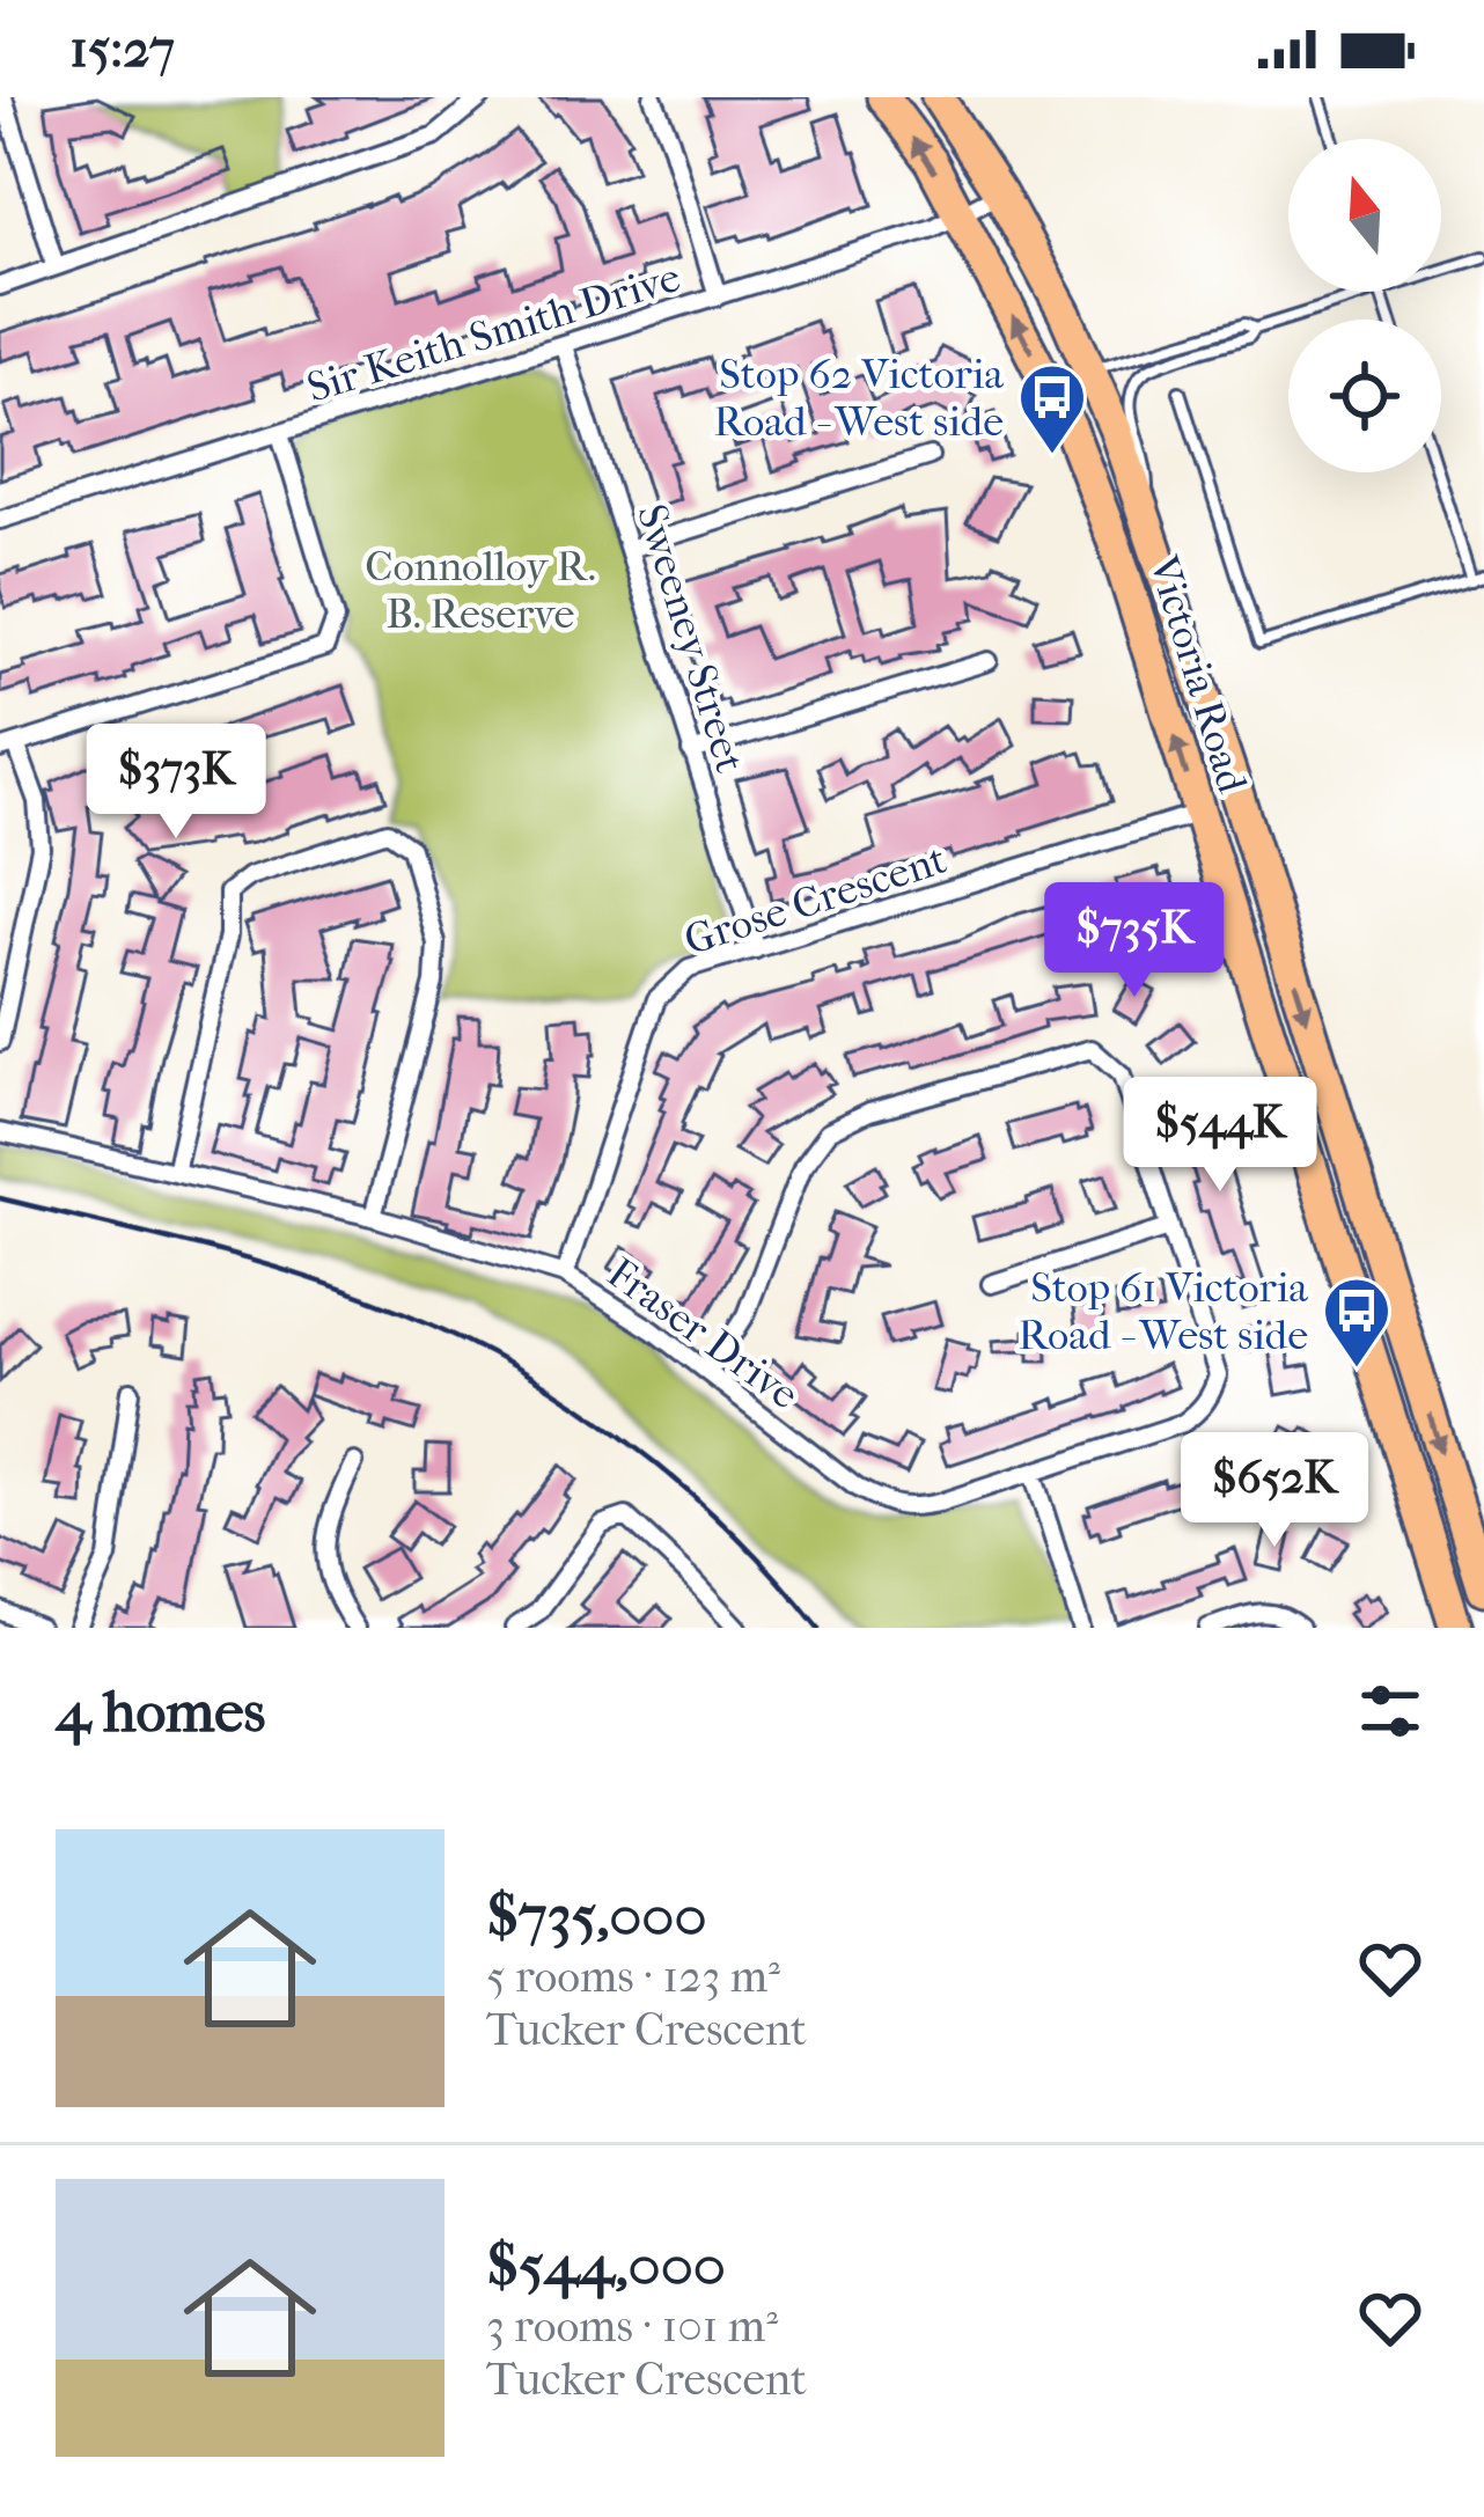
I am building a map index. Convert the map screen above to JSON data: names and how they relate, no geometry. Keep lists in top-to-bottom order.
{
  "streets": {
    "highway": ["Victoria Road"],
    "street": [
      "Sir Keith Smith Drive",
      "Sweeney Street",
      "Grose Crescent",
      "Fraser Drive"
    ]
  },
  "crossings": [
    ["Sir Keith Smith Drive", "Sweeney Street"],
    ["Sir Keith Smith Drive", "Victoria Road"],
    ["Sweeney Street", "Grose Crescent"],
    ["Victoria Road", "Grose Crescent"],
    ["Grose Crescent", "Fraser Drive"]
  ],
  "parks": ["Connolloy R. B. Reserve"],
  "places": {
    "bus stop": ["Stop 62 Victoria Road - West side", "Stop 61 Victoria Road - West side"]
  },
  "north": "top",
  "page": {
    "status": "15:27",
    "price": [
      "$373K",
      "$735K",
      "$544K",
      "$652K"
    ],
    "heading": "4 homes",
    "list": [
      {
        "name": "$735,000",
        "note": "5 rooms · 123 m² · Tucker Crescent"
      },
      {
        "name": "$544,000",
        "note": "3 rooms · 101 m² · Tucker Crescent"
      }
    ]
  }
}
